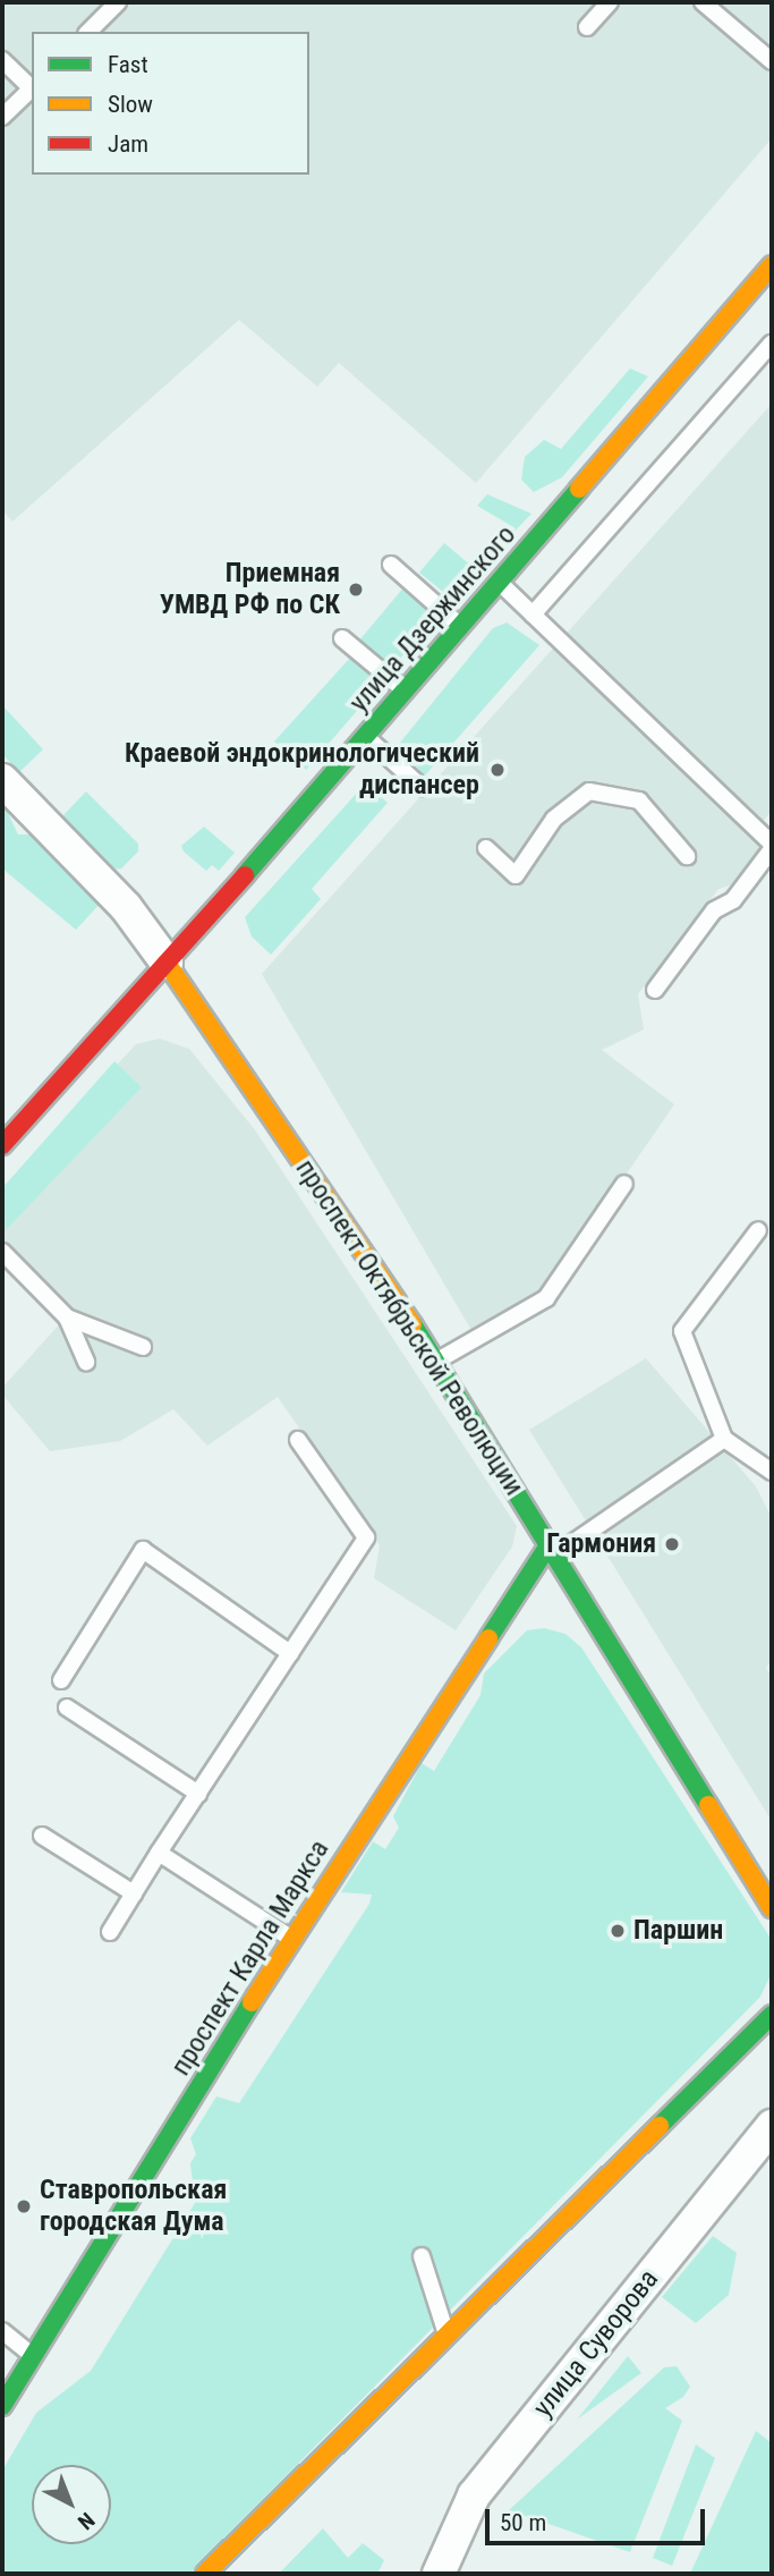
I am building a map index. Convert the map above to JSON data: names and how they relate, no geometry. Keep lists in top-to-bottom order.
{
  "streets": {
    "main road": ["улица Дзержинского", "проспект Октябрьской Революции", "проспект Карла Маркса"],
    "street": ["улица Суворова"]
  },
  "crossings": [
    ["улица Дзержинского", "проспект Октябрьской Революции"],
    ["проспект Октябрьской Революции", "проспект Карла Маркса"]
  ],
  "places": [
    "Приемная УМВД РФ по СК",
    "Краевой эндокринологический диспансер",
    "Гармония",
    "Паршин",
    "Ставропольская городская Дума"
  ],
  "legend": ["Fast", "Slow", "Jam"],
  "scale_bar": "50 m",
  "north": "bottom right"
}
